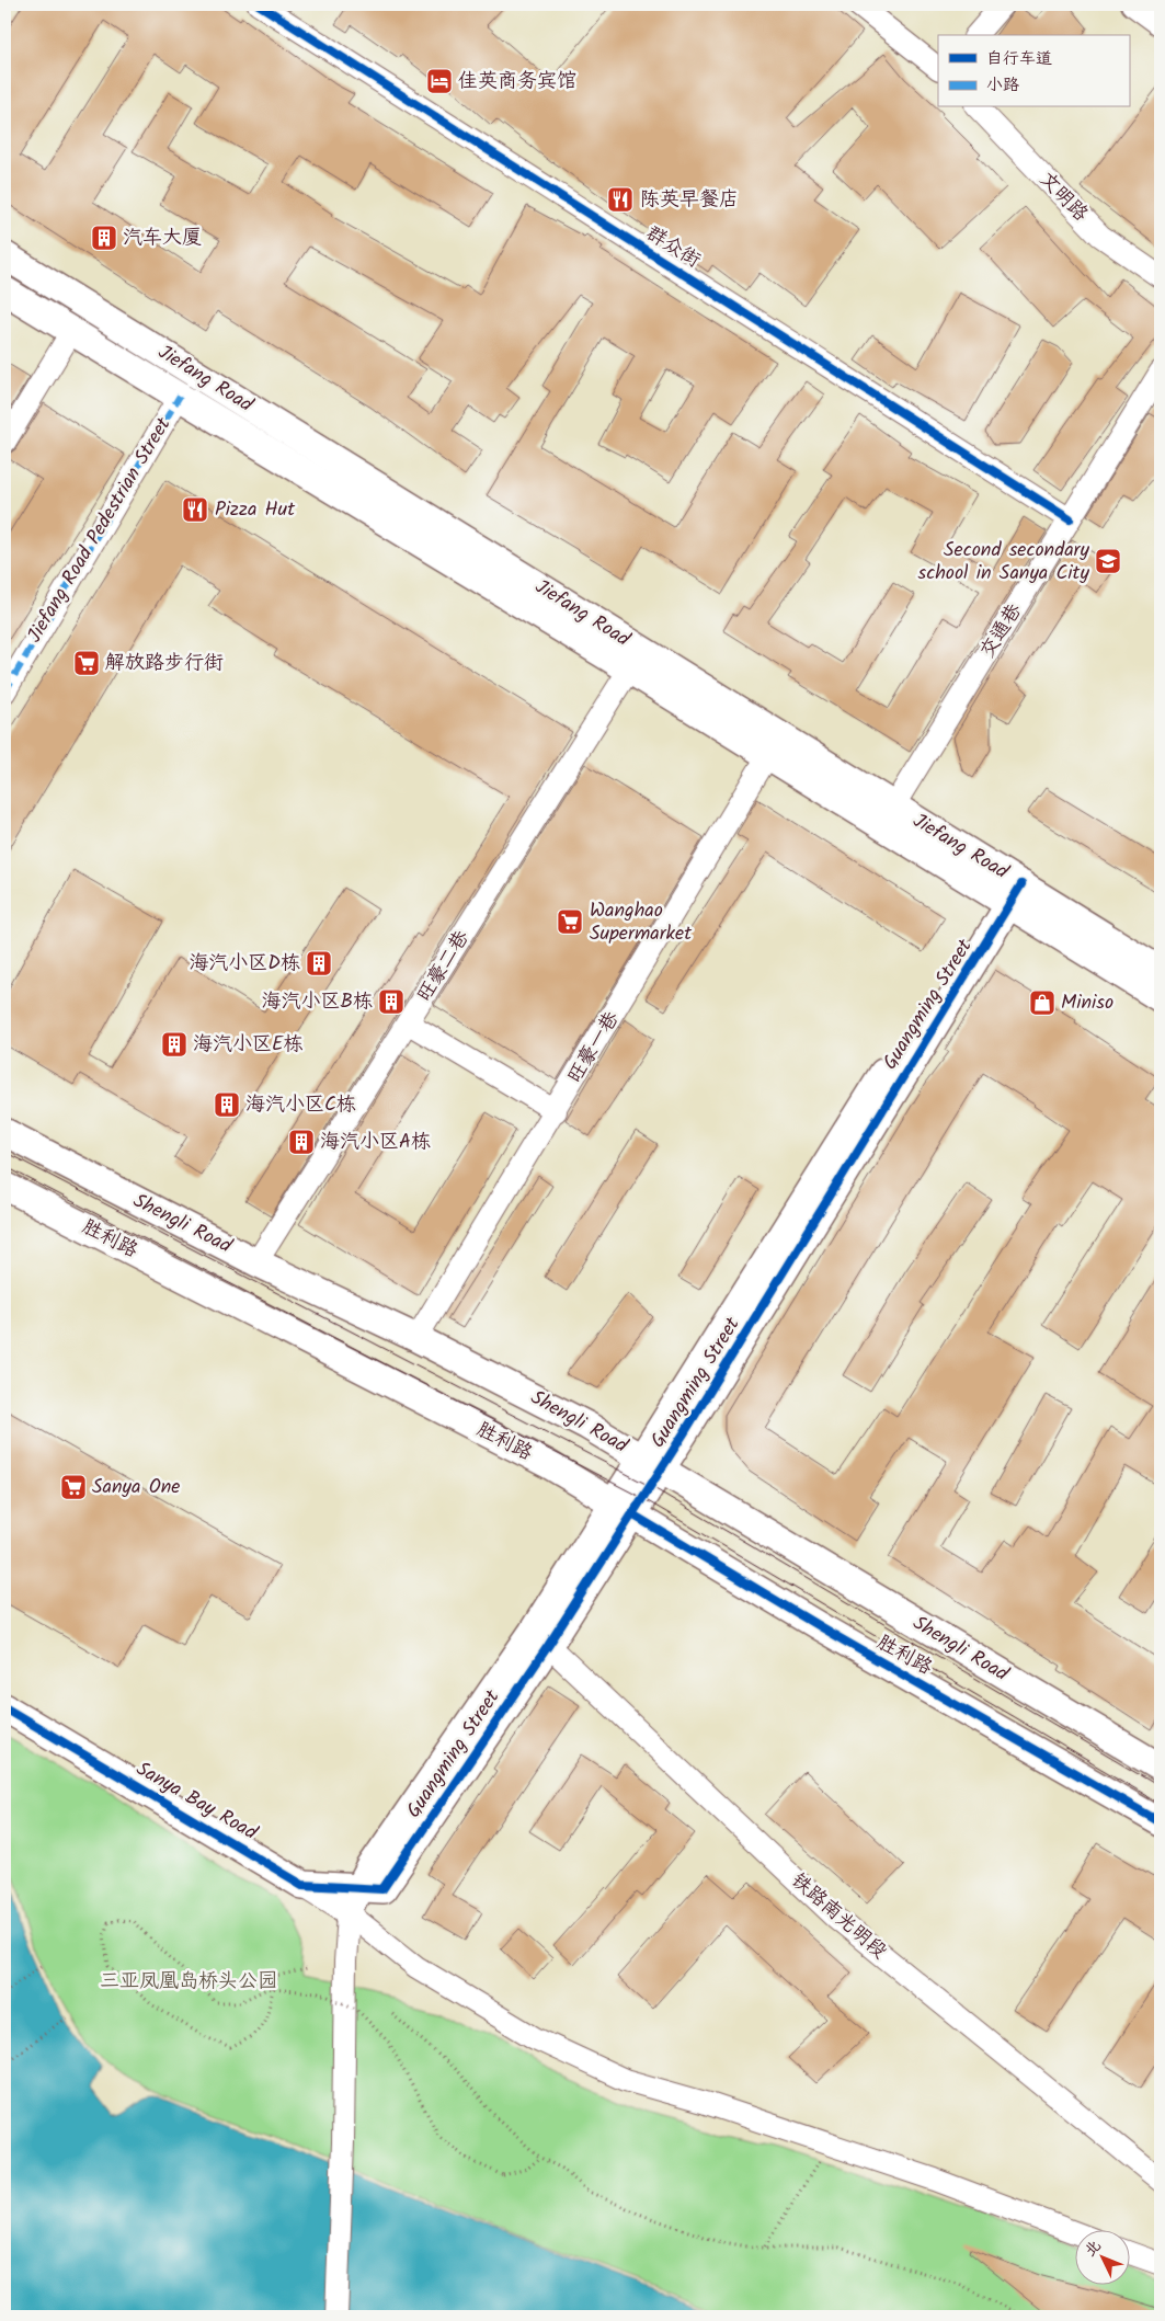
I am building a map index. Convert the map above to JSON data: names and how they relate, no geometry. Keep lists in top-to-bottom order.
{
  "streets": {
    "main road": [
      "Jiefang Road",
      "Guangming Street",
      "Shengli Road",
      "胜利路",
      "Sanya Bay Road"
    ],
    "street": [
      "文明路",
      "群众街",
      "Jiefang Road Pedestrian Street",
      "交通巷",
      "旺豪二巷",
      "旺豪一巷",
      "铁路南光明段"
    ]
  },
  "crossings": [
    ["群众街", "交通巷"],
    ["Jiefang Road", "Jiefang Road Pedestrian Street"],
    ["Jiefang Road", "交通巷"],
    ["Jiefang Road", "旺豪二巷"],
    ["Jiefang Road", "Guangming Street"],
    ["Jiefang Road", "旺豪一巷"],
    ["旺豪二巷", "Shengli Road"],
    ["Guangming Street", "Shengli Road"],
    ["Guangming Street", "胜利路"],
    ["Guangming Street", "Sanya Bay Road"],
    ["Guangming Street", "铁路南光明段"],
    ["旺豪一巷", "Shengli Road"]
  ],
  "parks": ["三亚凤凰岛桥头公园"],
  "places": {
    "hotel": ["佳英商务宾馆"],
    "restaurant": ["陈英早餐店", "Pizza Hut"],
    "building": [
      "汽车大厦",
      "海汽小区D栋",
      "海汽小区B栋",
      "海汽小区E栋",
      "海汽小区C栋",
      "海汽小区A栋"
    ],
    "school or university": ["Second secondary school in Sanya City"],
    "supermarket": ["解放路步行街", "Wanghao Supermarket", "Sanya One"],
    "shop": ["Miniso"]
  },
  "legend": ["自行车道", "小路"],
  "north": "top left"
}
